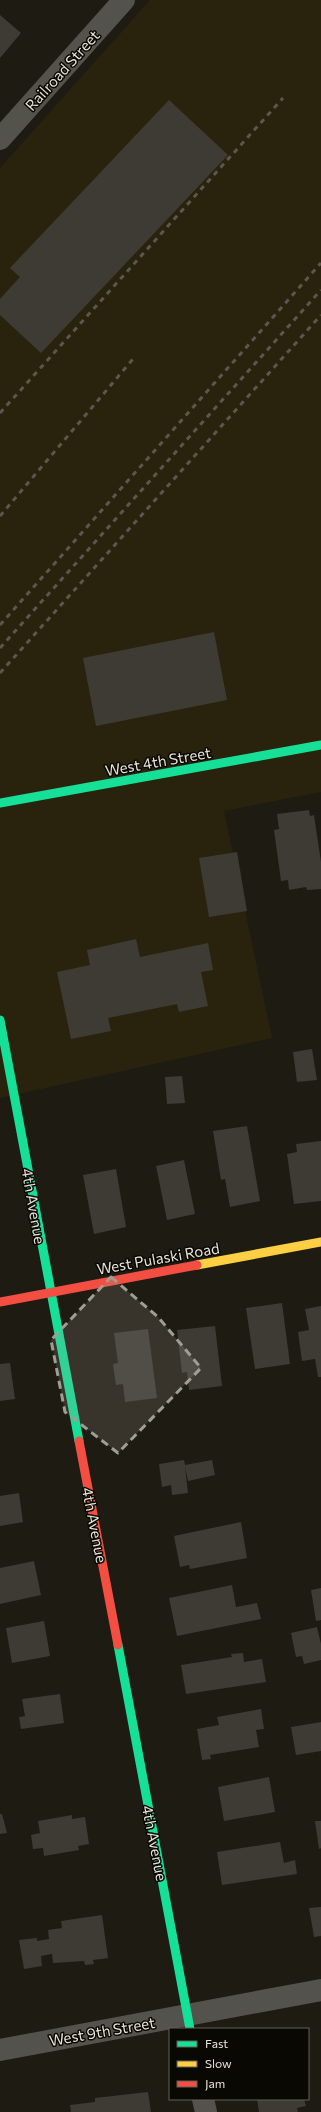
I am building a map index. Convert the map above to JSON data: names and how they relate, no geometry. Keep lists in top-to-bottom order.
{
  "streets": {
    "street": [
      "Railroad Street",
      "West 4th Street",
      "4th Avenue",
      "West Pulaski Road",
      "West 9th Street"
    ]
  },
  "crossings": [
    ["4th Avenue", "West Pulaski Road"],
    ["4th Avenue", "West 9th Street"]
  ],
  "legend": ["Fast", "Slow", "Jam"]
}
